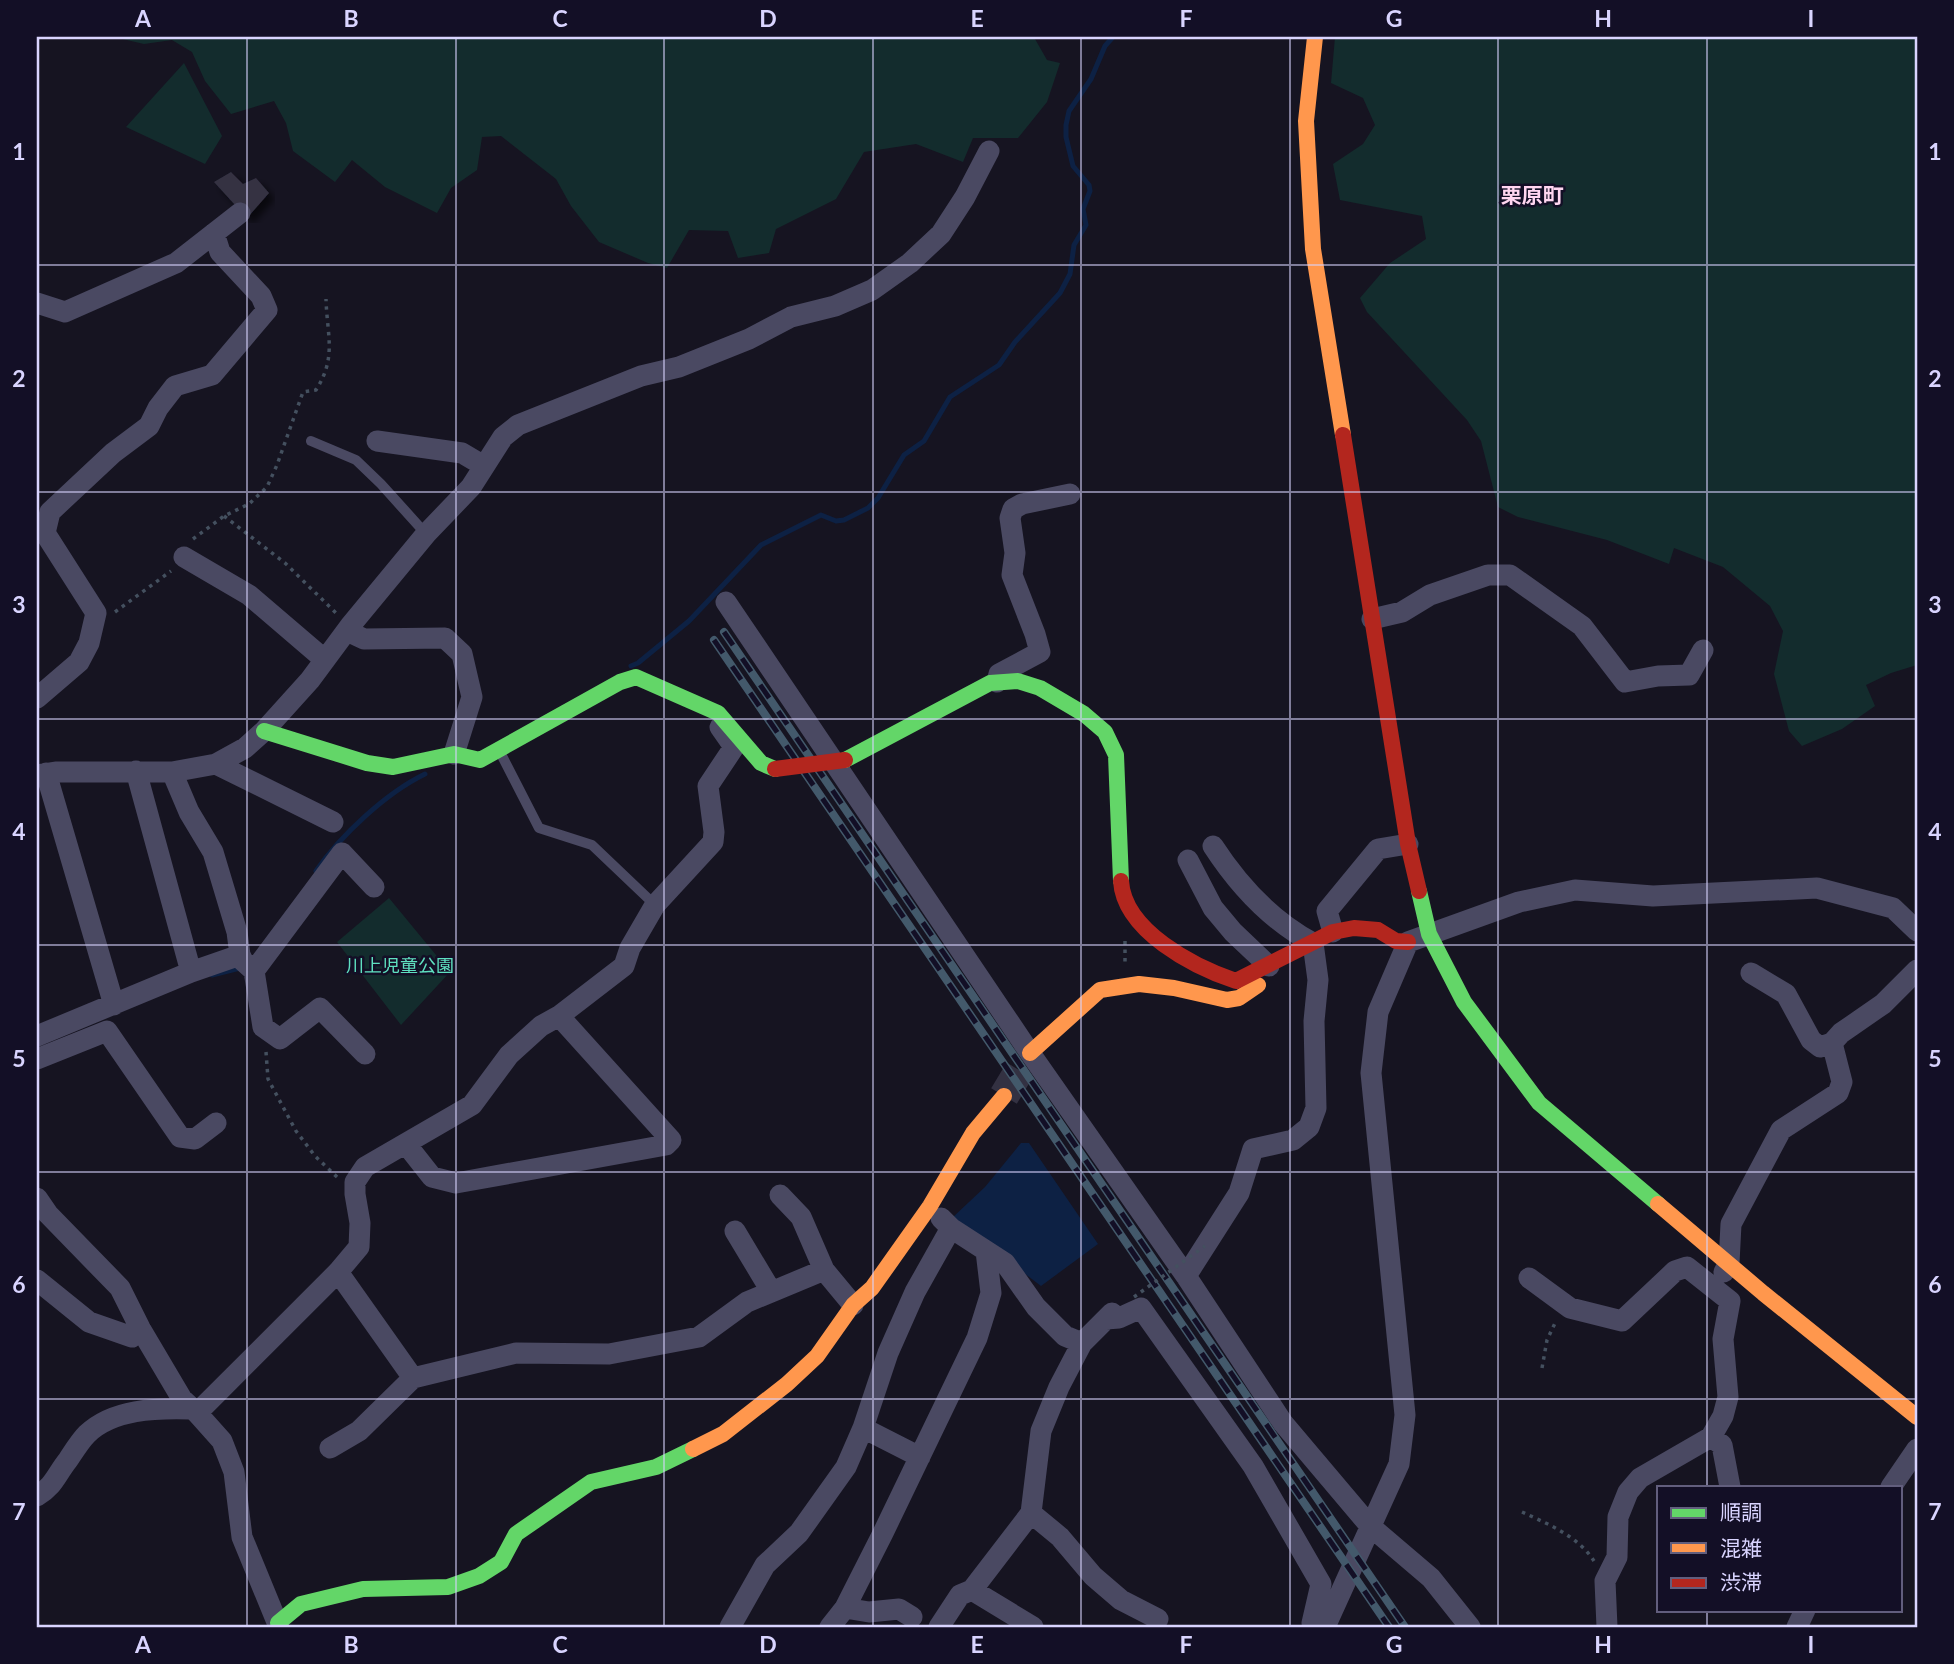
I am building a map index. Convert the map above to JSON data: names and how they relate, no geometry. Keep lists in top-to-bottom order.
{
  "districts": ["栗原町"],
  "parks": ["川上児童公園"],
  "legend": ["順調", "混雑", "渋滞"],
  "grid": {
    "columns": [
      "A",
      "B",
      "C",
      "D",
      "E",
      "F",
      "G",
      "H",
      "I"
    ],
    "rows": [
      "1",
      "2",
      "3",
      "4",
      "5",
      "6",
      "7"
    ]
  }
}
